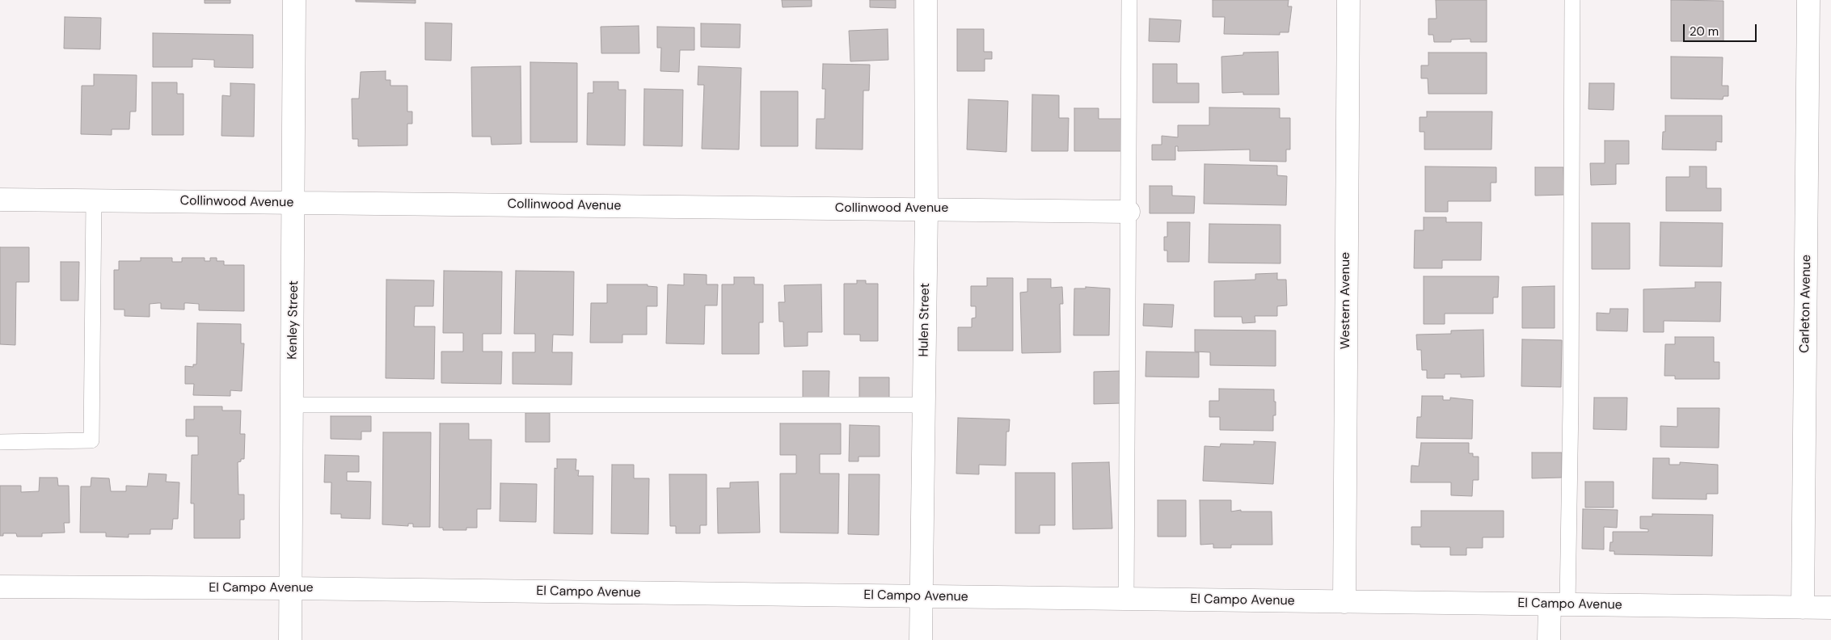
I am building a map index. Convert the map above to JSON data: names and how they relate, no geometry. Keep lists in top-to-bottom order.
{
  "streets": {
    "street": [
      "Collinwood Avenue",
      "Western Avenue",
      "Carleton Avenue",
      "Kenley Street",
      "Hulen Street",
      "El Campo Avenue"
    ]
  },
  "crossings": [
    ["Collinwood Avenue", "Kenley Street"],
    ["Collinwood Avenue", "Hulen Street"],
    ["Western Avenue", "El Campo Avenue"],
    ["Carleton Avenue", "El Campo Avenue"],
    ["Kenley Street", "El Campo Avenue"],
    ["Hulen Street", "El Campo Avenue"]
  ],
  "scale_bar": "20 m"
}
